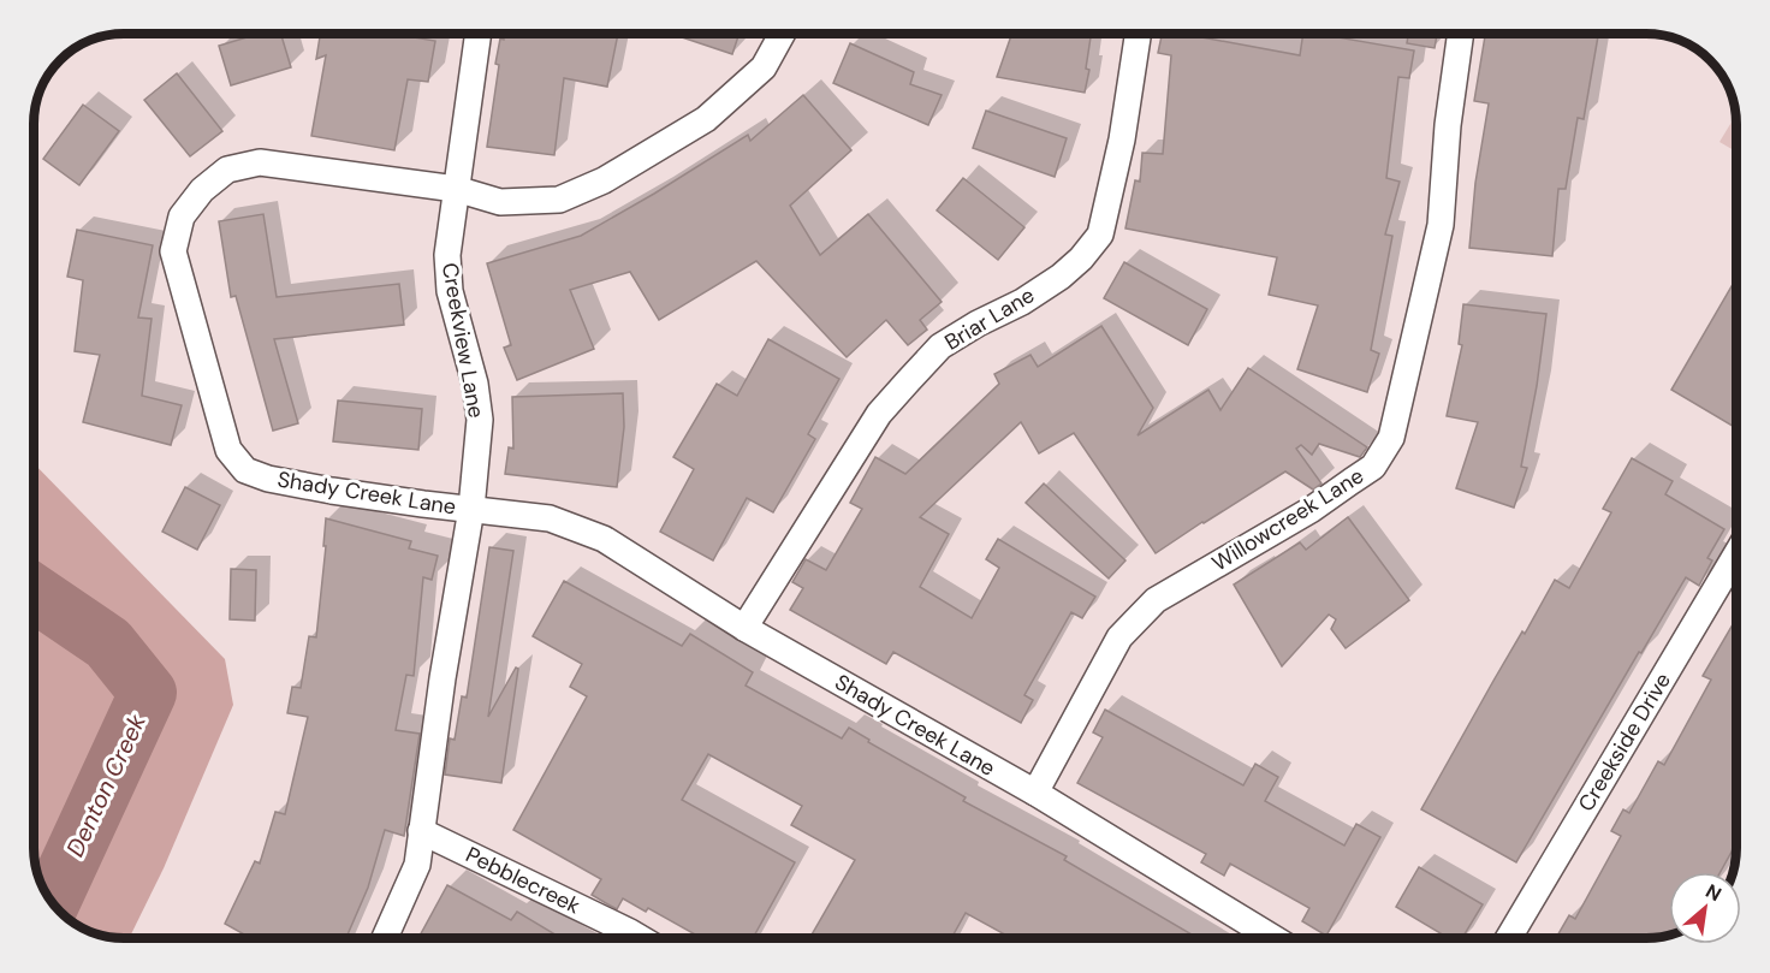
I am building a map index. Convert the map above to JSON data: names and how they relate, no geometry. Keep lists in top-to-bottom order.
{
  "streets": {
    "street": [
      "Briar Lane",
      "Creekview Lane",
      "Shady Creek Lane",
      "Willowcreek Lane",
      "Creekside Drive",
      "Pebblecreek"
    ]
  },
  "crossings": [
    ["Briar Lane", "Shady Creek Lane"],
    ["Creekview Lane", "Shady Creek Lane"],
    ["Creekview Lane", "Pebblecreek"],
    ["Shady Creek Lane", "Willowcreek Lane"]
  ],
  "water": ["Denton Creek"],
  "north": "top right"
}
